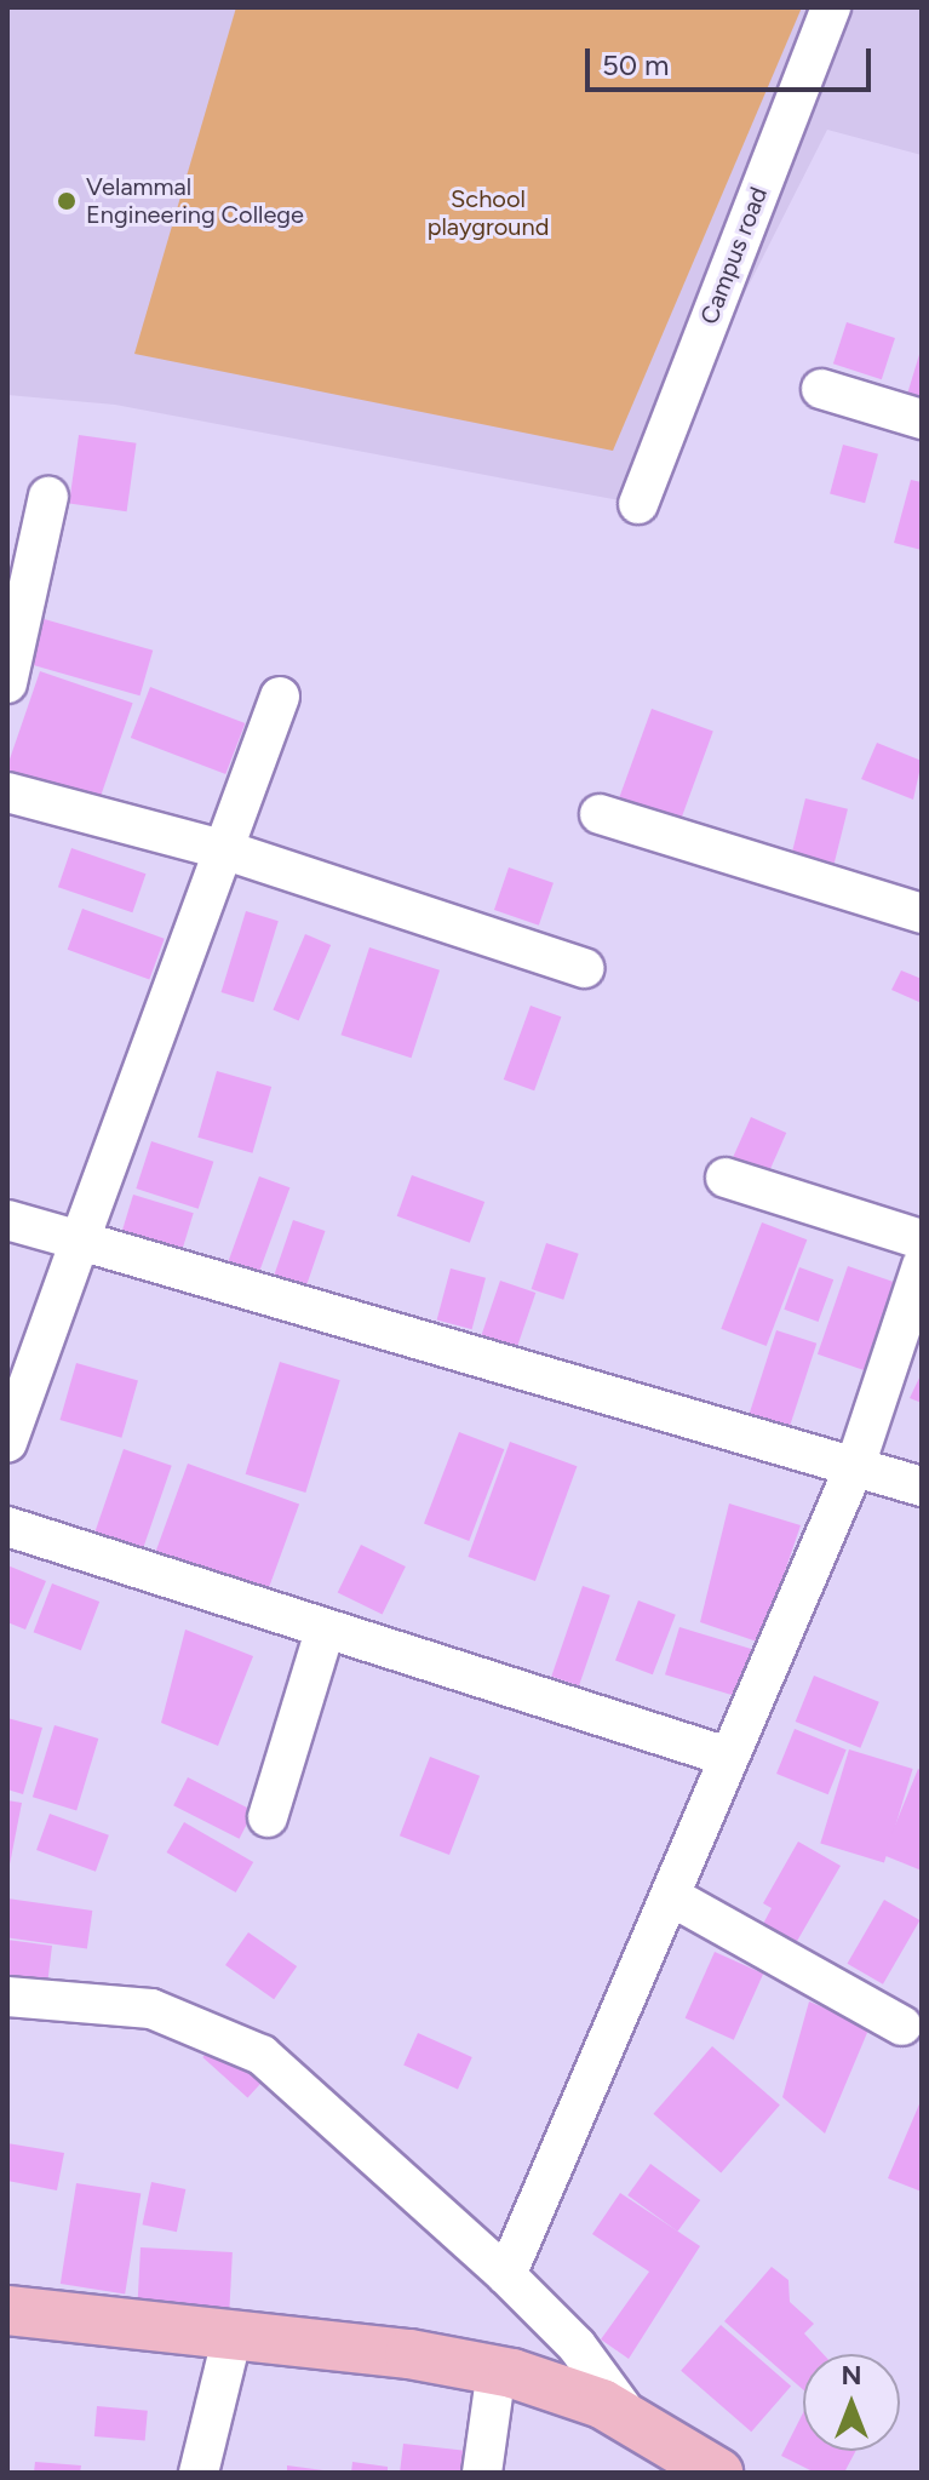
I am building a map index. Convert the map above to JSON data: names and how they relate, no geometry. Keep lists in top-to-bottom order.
{
  "streets": {
    "street": ["Campus road"]
  },
  "parks": ["School playground"],
  "places": ["Velammal Engineering College"],
  "scale_bar": "50 m",
  "north": "top"
}
